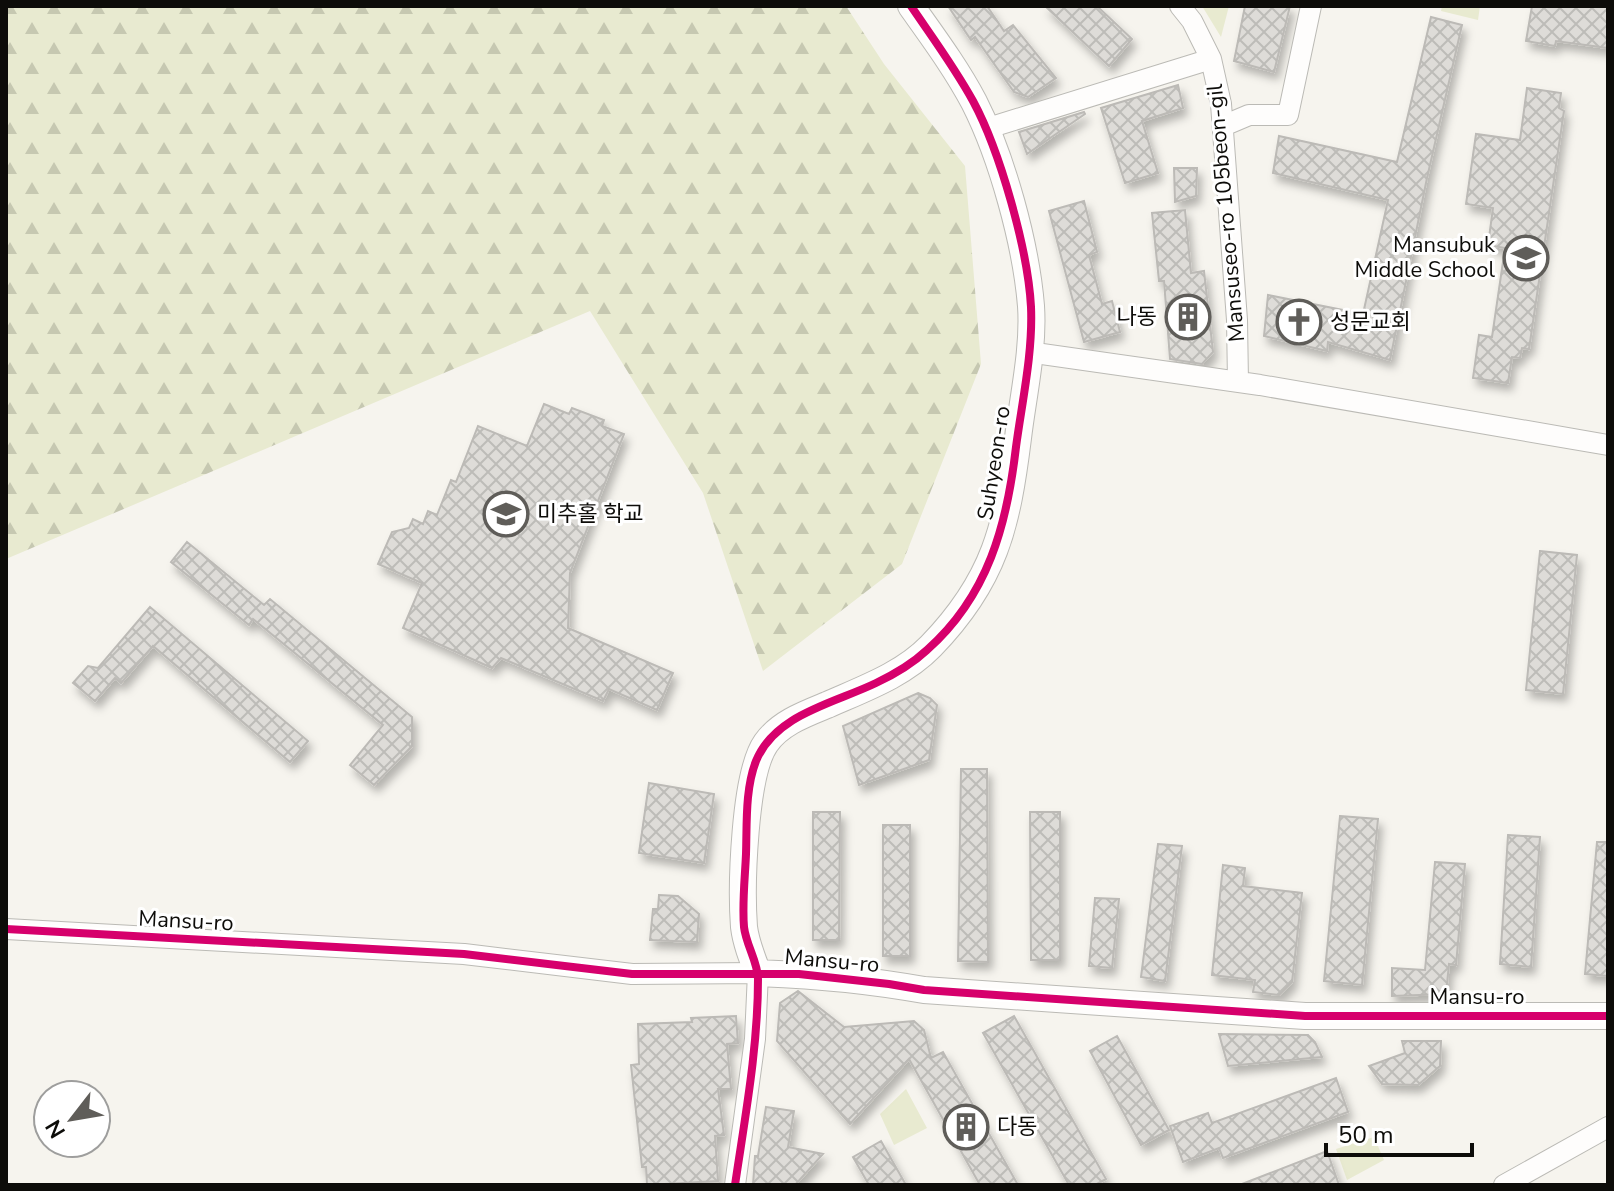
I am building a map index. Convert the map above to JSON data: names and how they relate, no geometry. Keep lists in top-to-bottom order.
{
  "streets": {
    "street": ["Mansuseo-ro 105beon-gil", "Suhyeon-ro", "Mansu-ro"]
  },
  "crossings": [
    ["Suhyeon-ro", "Mansu-ro"]
  ],
  "places": {
    "school or university": ["Mansubuk Middle School", "미추홀 학교"],
    "building": ["나동", "다동"],
    "church": ["성문교회"]
  },
  "scale_bar": "50 m",
  "north": "bottom left"
}
